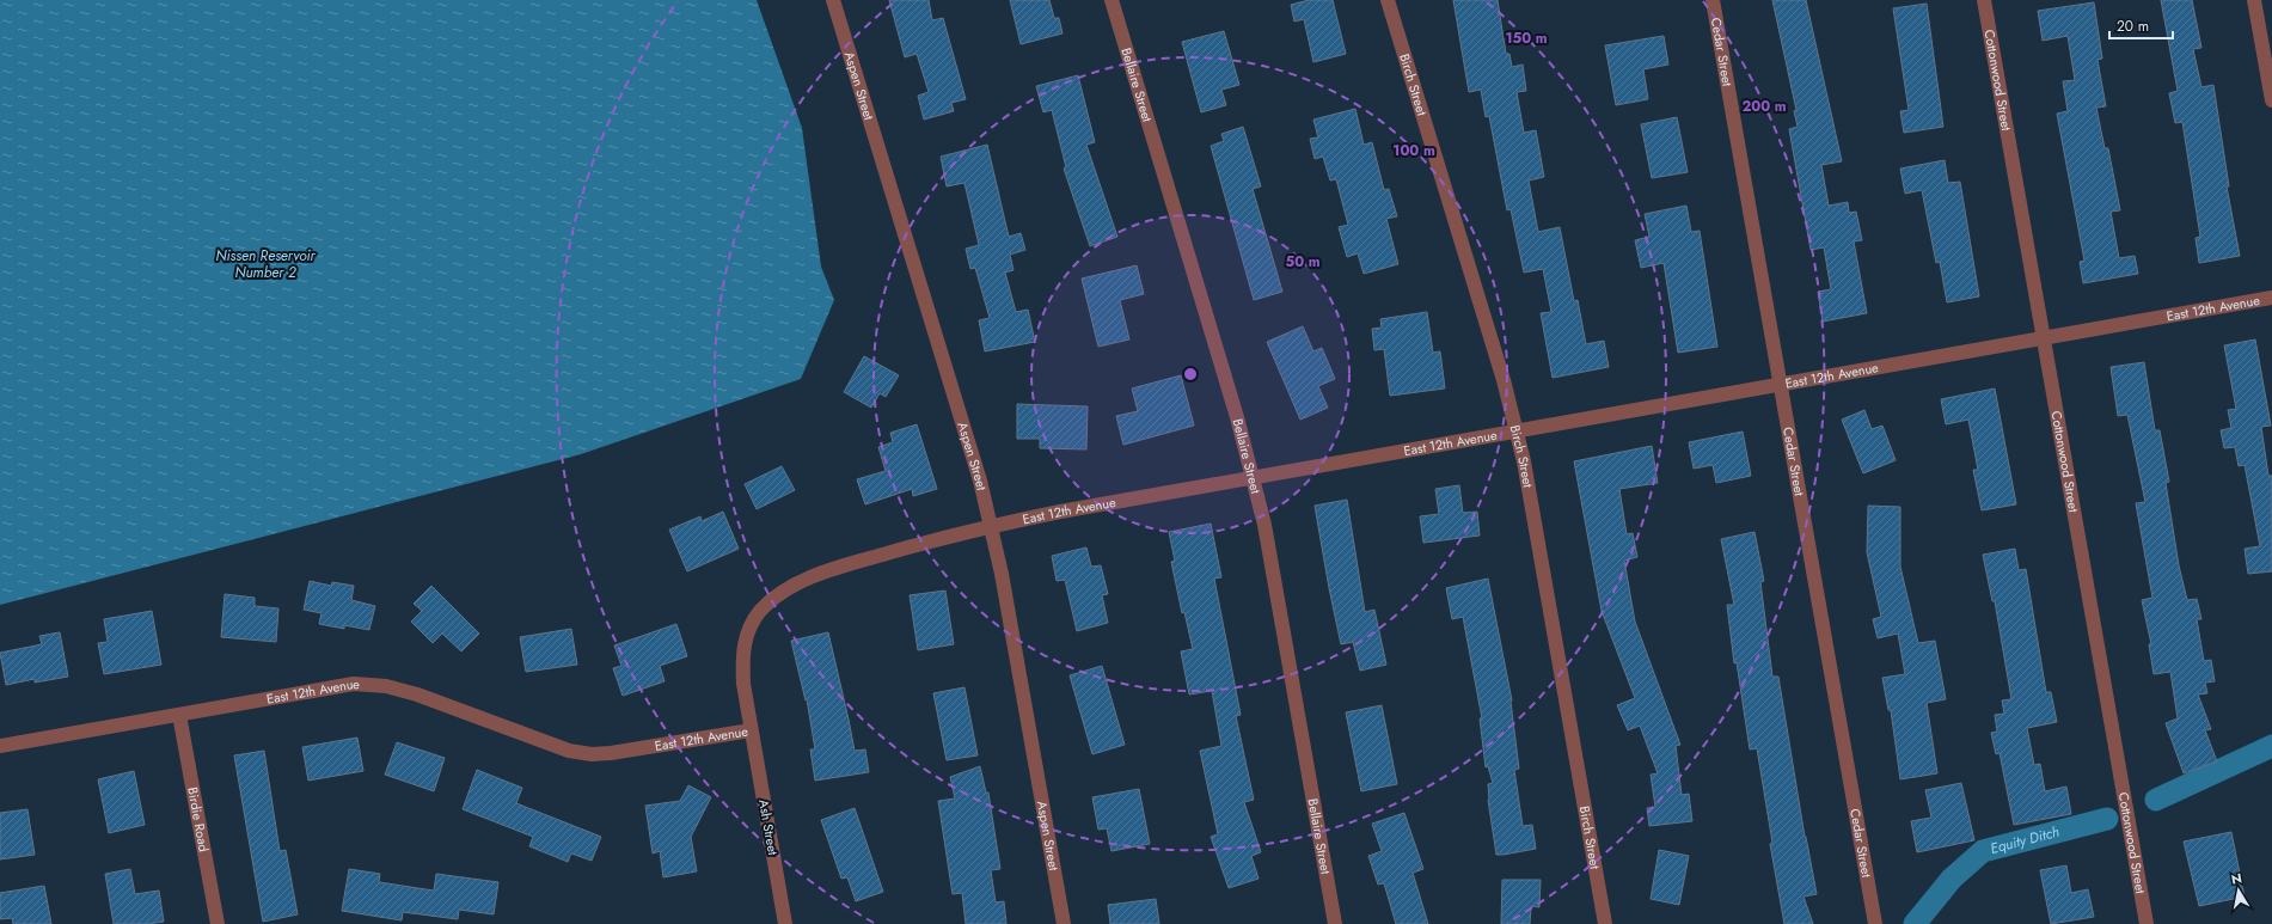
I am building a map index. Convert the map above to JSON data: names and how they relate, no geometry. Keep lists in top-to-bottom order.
{
  "streets": {
    "street": [
      "Cedar Street",
      "Cottonwood Street",
      "Bellaire Street",
      "Birch Street",
      "Aspen Street",
      "East 12th Avenue",
      "Birdie Road",
      "Ash Street"
    ]
  },
  "crossings": [
    ["Cedar Street", "East 12th Avenue"],
    ["Cottonwood Street", "East 12th Avenue"],
    ["Bellaire Street", "East 12th Avenue"],
    ["Birch Street", "East 12th Avenue"],
    ["Aspen Street", "East 12th Avenue"],
    ["East 12th Avenue", "Birdie Road"],
    ["East 12th Avenue", "Ash Street"]
  ],
  "water": ["Nissen Reservoir Number 2", "Equity Ditch"],
  "scale_bar": "20 m",
  "north": "top",
  "rings": [
    "150 m",
    "200 m",
    "100 m",
    "50 m"
  ]
}
